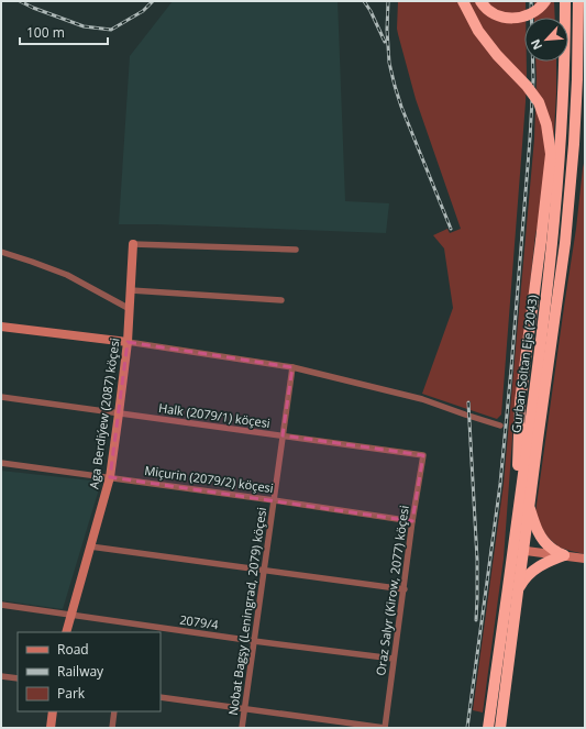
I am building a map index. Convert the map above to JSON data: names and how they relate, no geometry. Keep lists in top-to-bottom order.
{
  "streets": {
    "highway": ["Gurban Soltan Eje (2043)"],
    "street": [
      "Aga Berdiýew (2087) köçesi",
      "Halk (2079/1) köçesi",
      "Miçurin (2079/2) köçesi",
      "Oraz Salyr (Kirow, 2077) köçesi",
      "Nobat Bagşy (Leningrad, 2079) köçesi",
      "2079/4"
    ]
  },
  "crossings": [
    ["Aga Berdiýew (2087) köçesi", "Halk (2079/1) köçesi"],
    ["Aga Berdiýew (2087) köçesi", "Miçurin (2079/2) köçesi"],
    ["Aga Berdiýew (2087) köçesi", "2079/4"],
    ["Halk (2079/1) köçesi", "Oraz Salyr (Kirow, 2077) köçesi"],
    ["Halk (2079/1) köçesi", "Nobat Bagşy (Leningrad, 2079) köçesi"],
    ["Miçurin (2079/2) köçesi", "Oraz Salyr (Kirow, 2077) köçesi"],
    ["Miçurin (2079/2) köçesi", "Nobat Bagşy (Leningrad, 2079) köçesi"],
    ["Oraz Salyr (Kirow, 2077) köçesi", "2079/4"],
    ["Nobat Bagşy (Leningrad, 2079) köçesi", "2079/4"]
  ],
  "legend": ["Road", "Railway", "Park"],
  "scale_bar": "100 m",
  "north": "bottom left"
}
